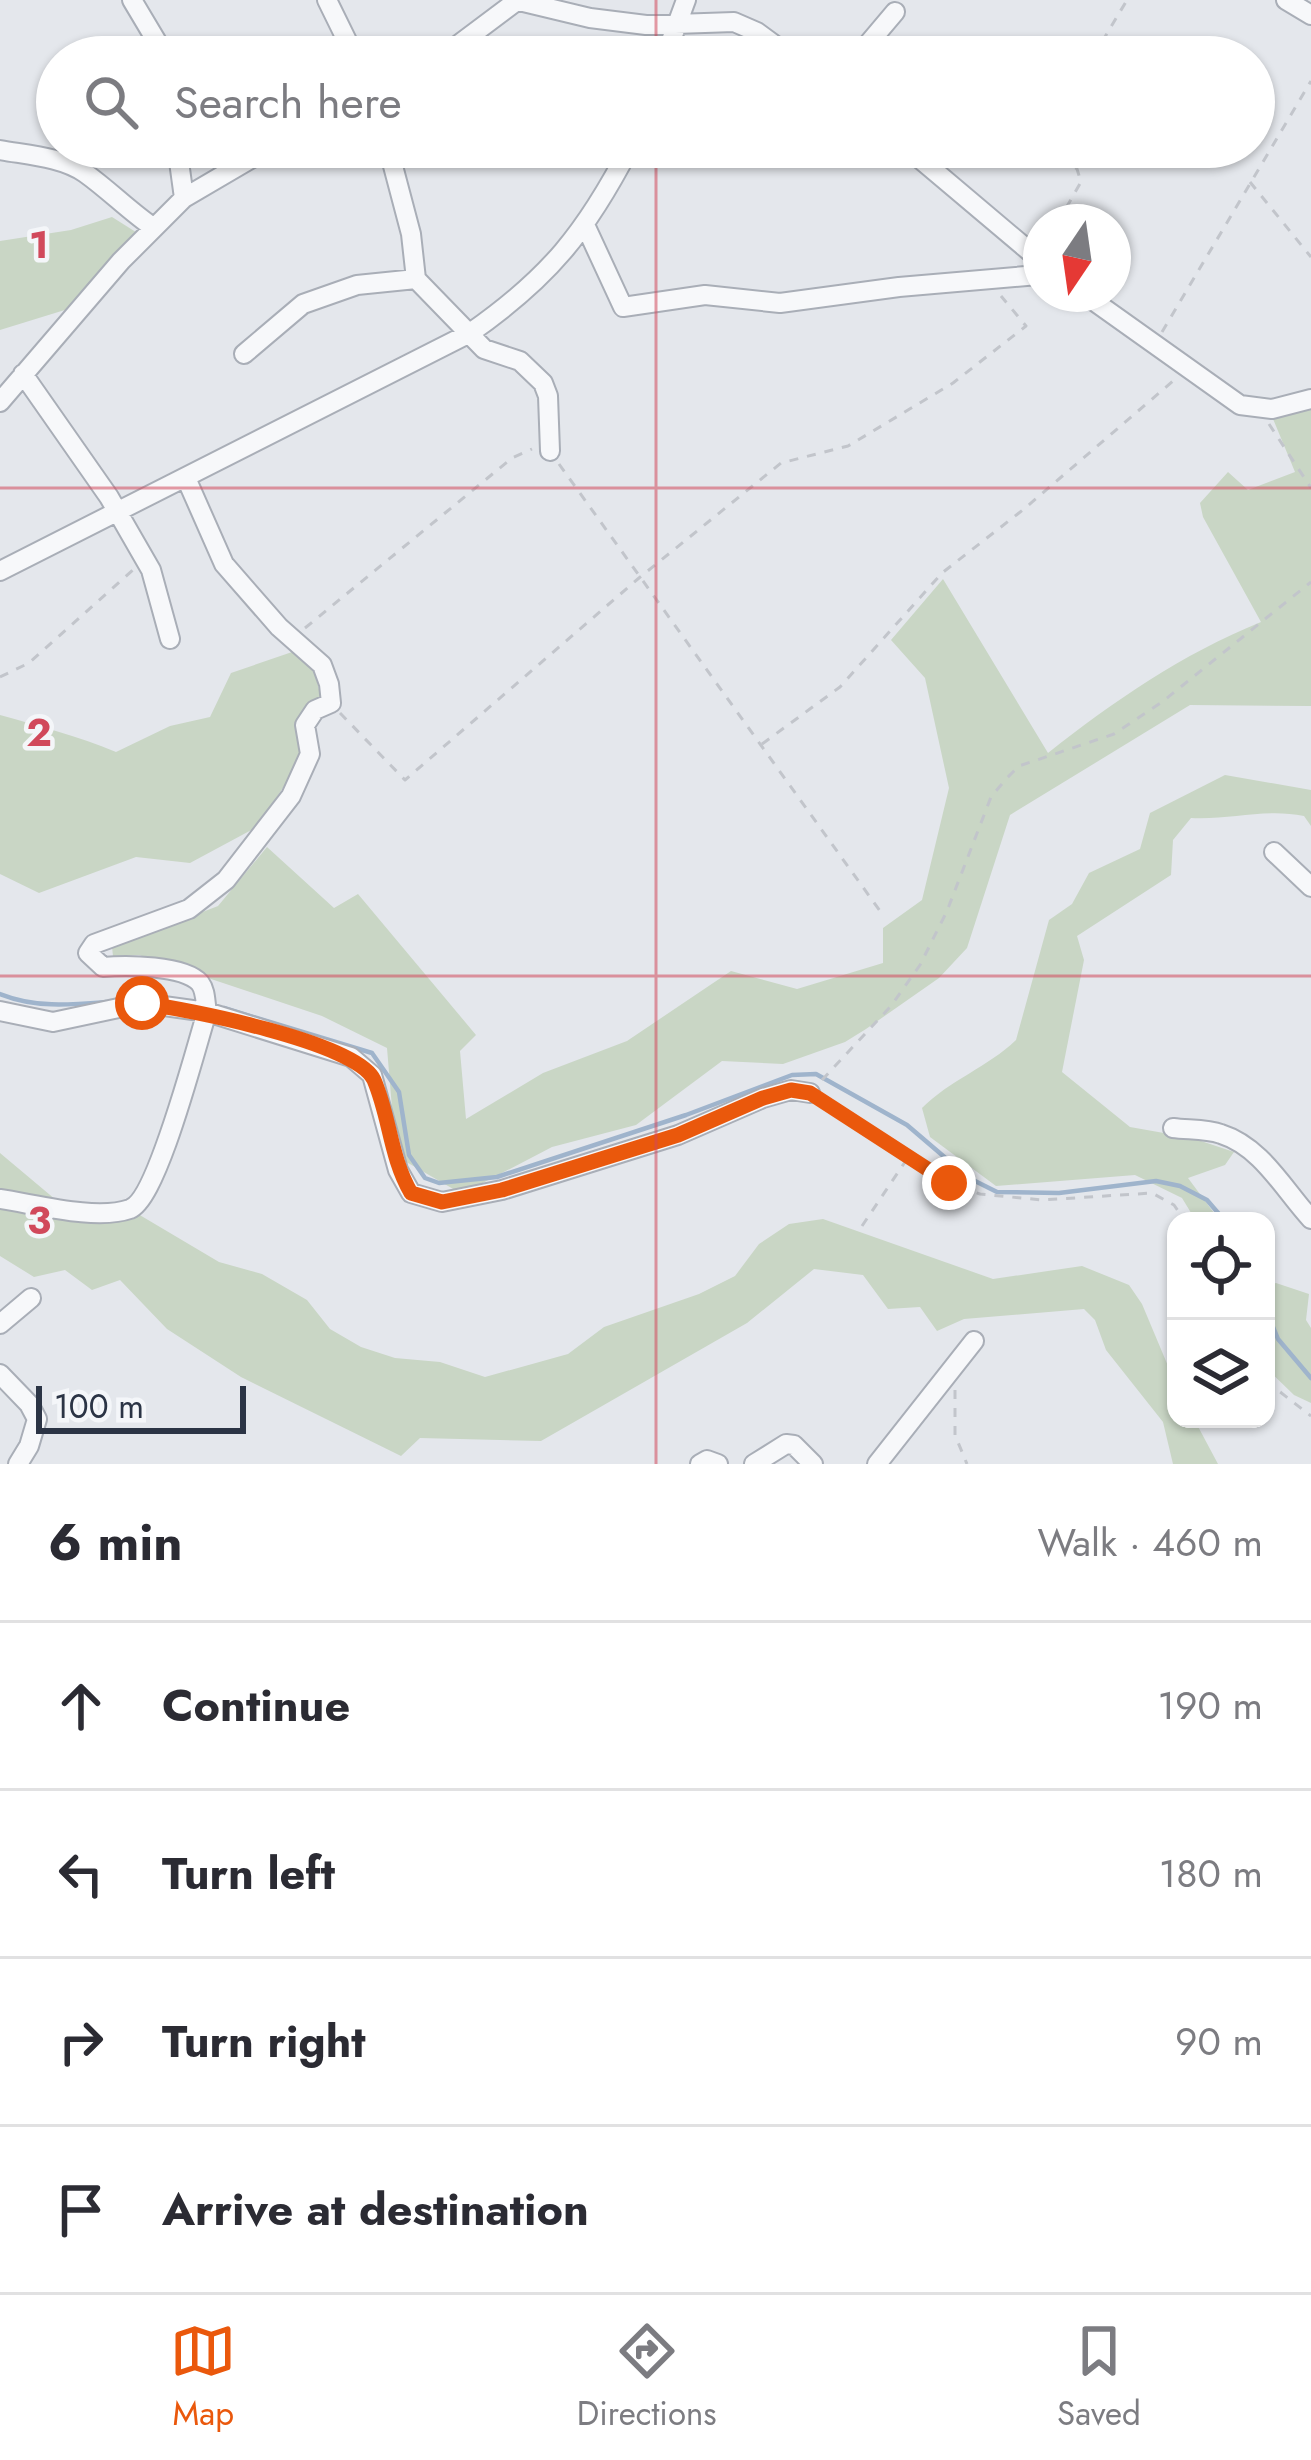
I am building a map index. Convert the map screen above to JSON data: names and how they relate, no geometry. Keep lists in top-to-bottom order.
{
  "scale_bar": "100 m",
  "north": "bottom",
  "page": {
    "search": "Search here",
    "scale": "100 m",
    "heading": ["6 min", "Walk · 460 m"],
    "list": [
      ["Continue", "190 m"],
      ["Turn left", "180 m"],
      ["Turn right", "90 m"],
      "Arrive at destination"
    ],
    "nav": ["Map", "Directions", "Saved"]
  },
  "grid": {
    "rows": ["1", "2", "3"]
  }
}
